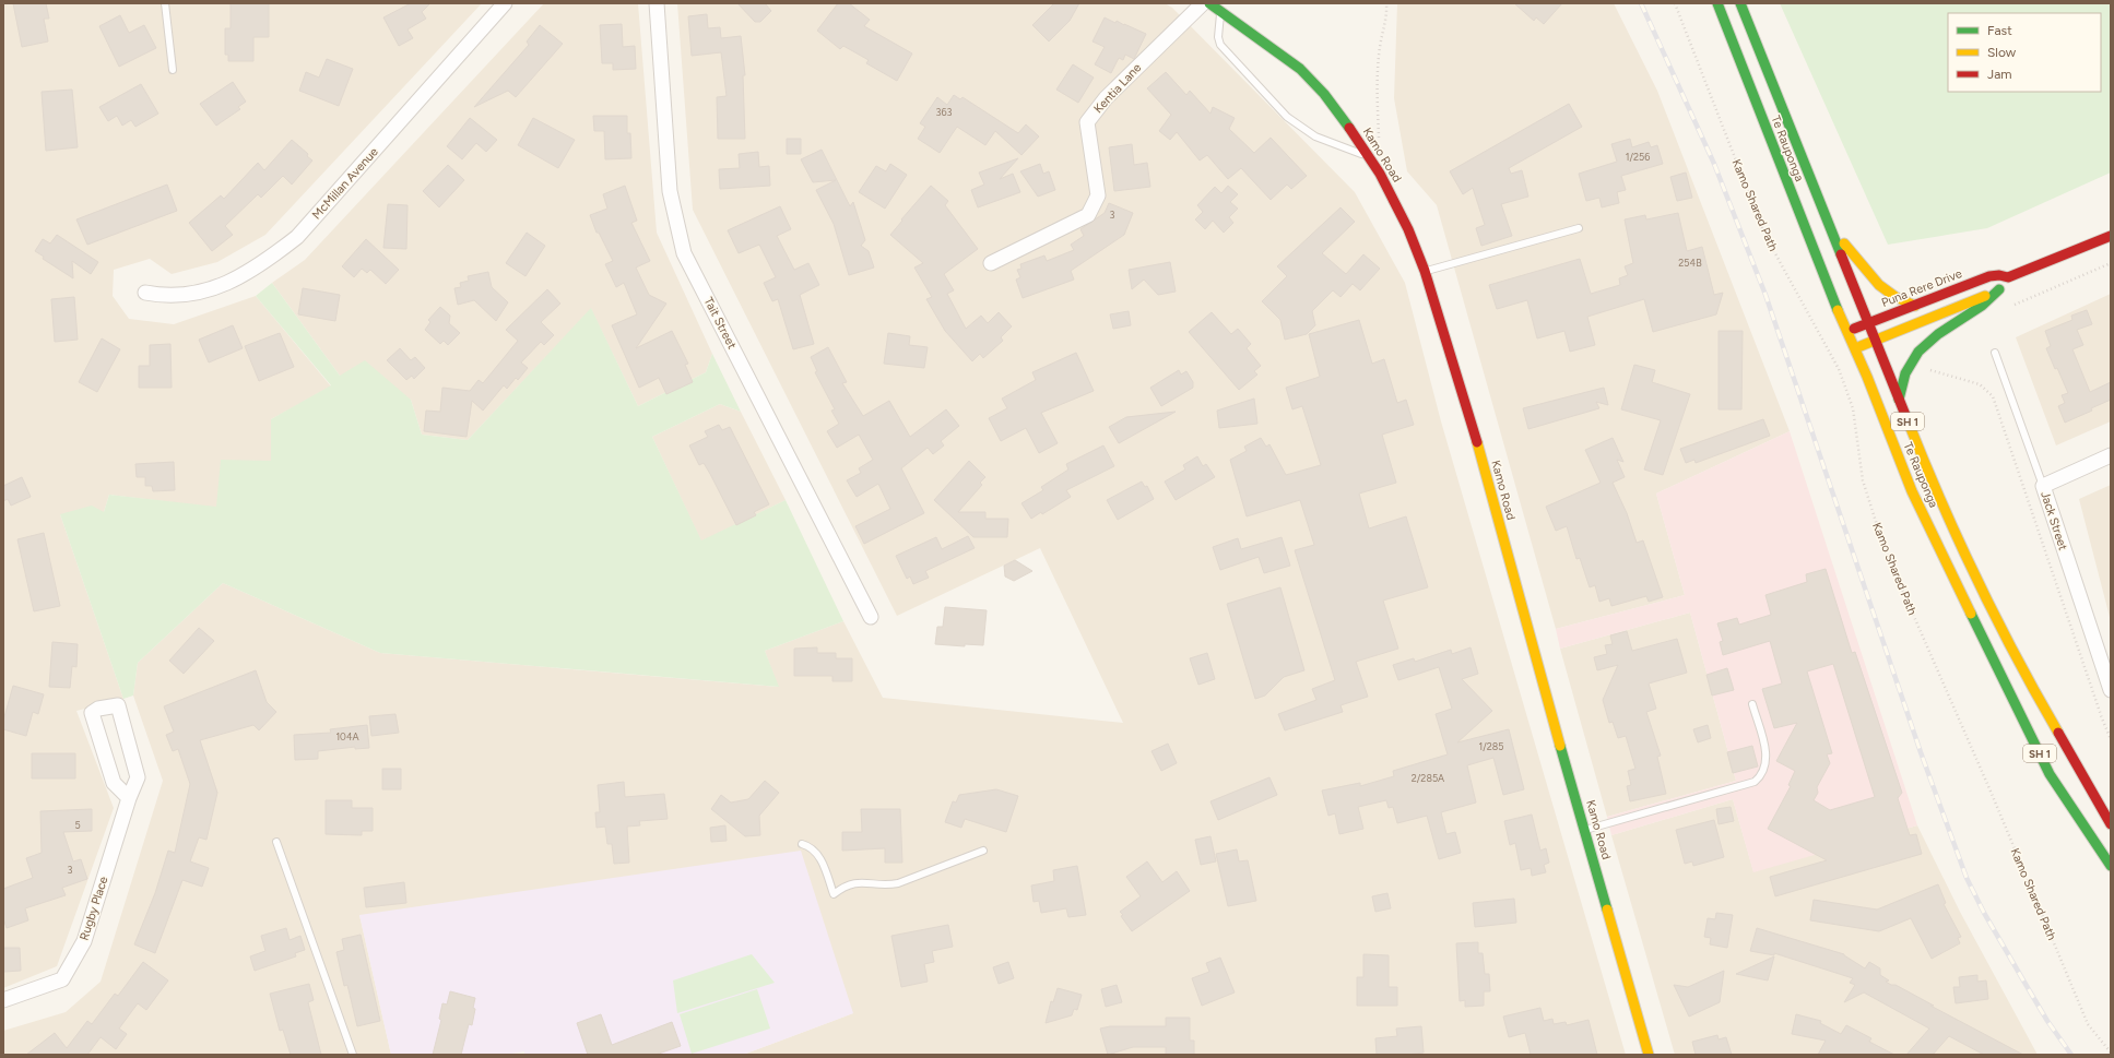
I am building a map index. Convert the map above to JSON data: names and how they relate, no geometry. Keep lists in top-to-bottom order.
{
  "streets": {
    "main road": [
      "Te Rauponga",
      "Kamo Road",
      "Puna Rere Drive",
      "SH 1"
    ],
    "street": [
      "Kentia Lane",
      "McMillan Avenue",
      "Tait Street",
      "Jack Street",
      "Rugby Place"
    ],
    "path": ["Kamo Shared Path"]
  },
  "crossings": [
    ["Te Rauponga", "Puna Rere Drive"]
  ],
  "house_numbers": [
    "363",
    "1/256",
    "3",
    "254B",
    "104A",
    "1/285",
    "2/285A",
    "5",
    "3"
  ],
  "legend": ["Fast", "Slow", "Jam"]
}
